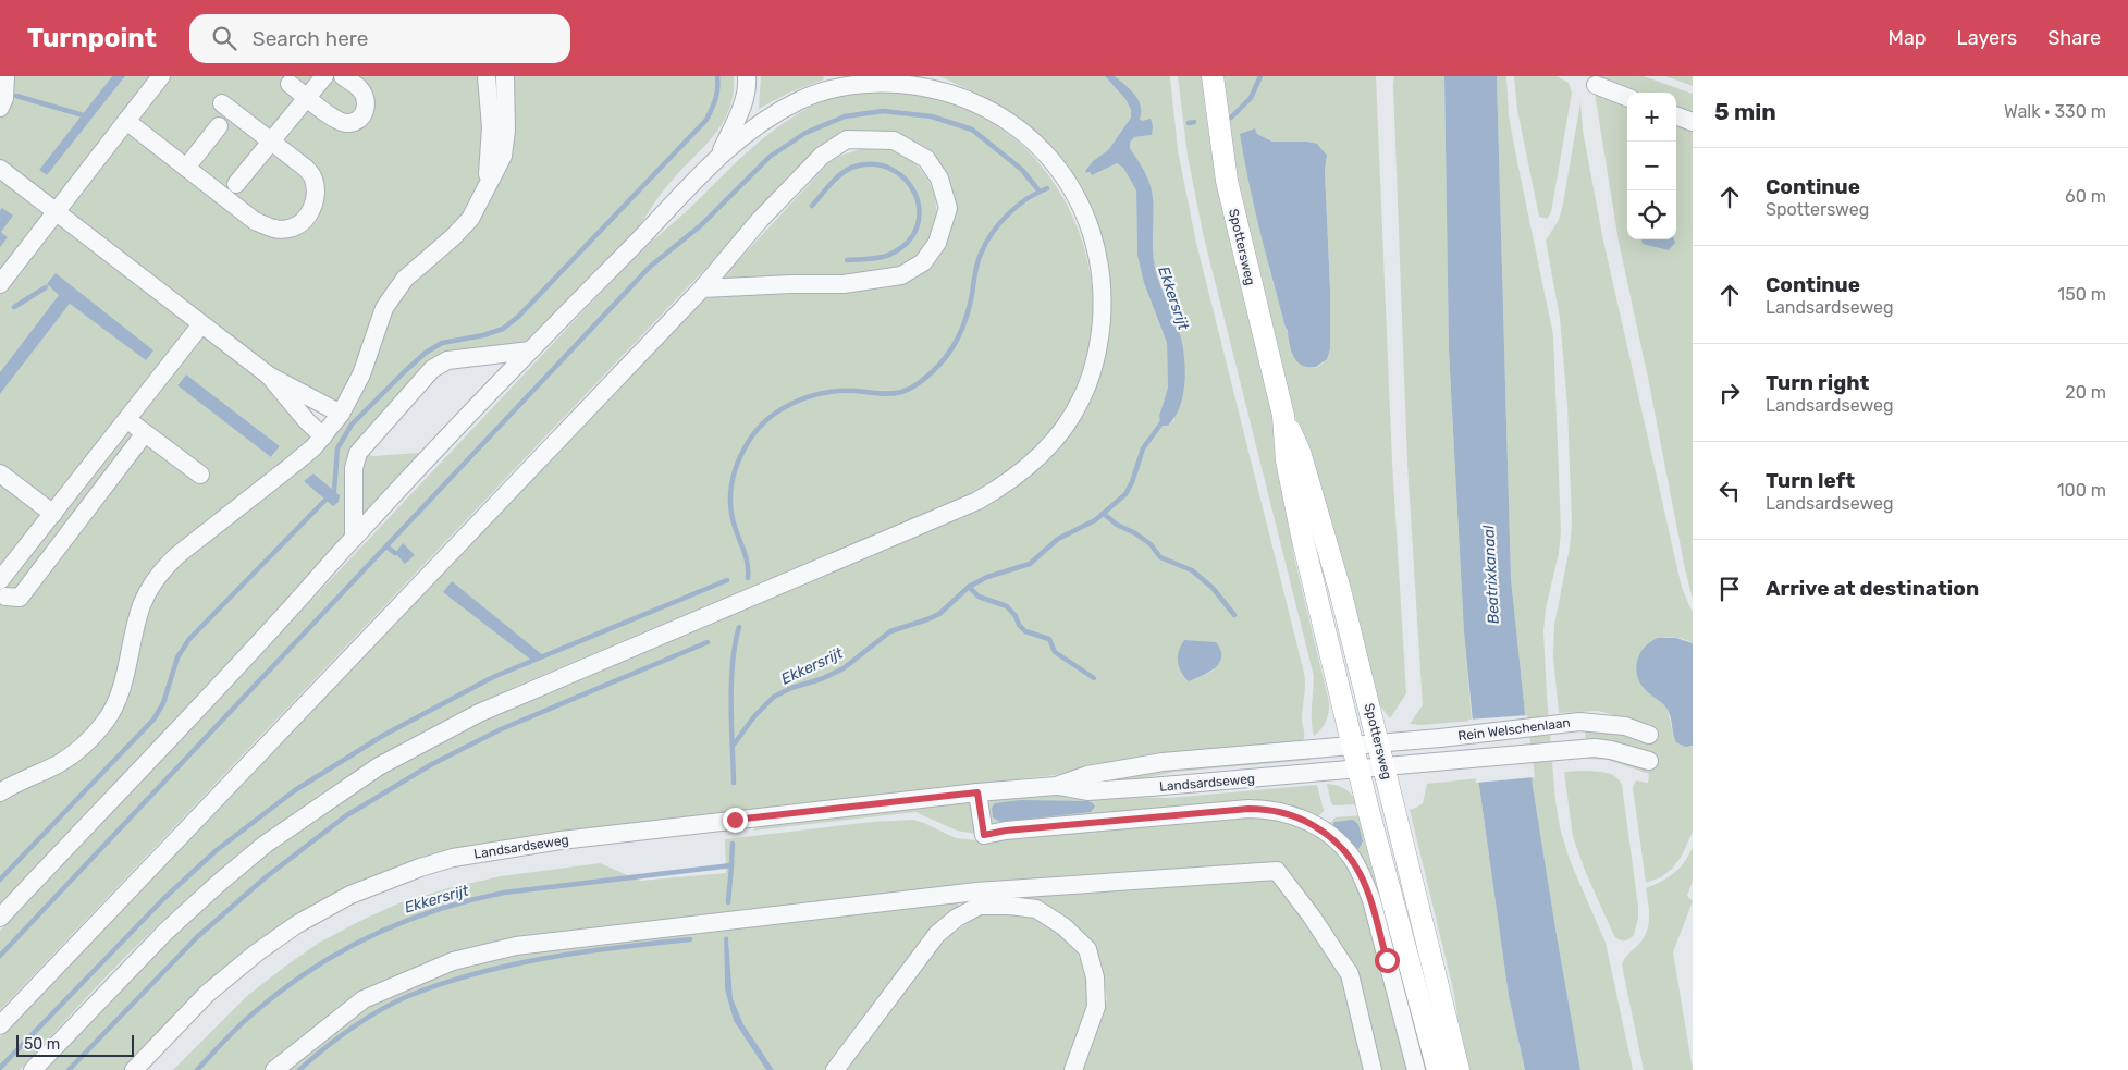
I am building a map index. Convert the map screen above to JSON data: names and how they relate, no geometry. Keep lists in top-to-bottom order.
{
  "streets": {
    "main road": ["Spottersweg"],
    "street": ["Rein Welschenlaan", "Landsardseweg"]
  },
  "crossings": [
    ["Spottersweg", "Rein Welschenlaan"],
    ["Spottersweg", "Landsardseweg"],
    ["Rein Welschenlaan", "Landsardseweg"]
  ],
  "water": ["Ekkersrijt", "Beatrixkanaal"],
  "scale_bar": "50 m",
  "page": {
    "header": "Turnpoint",
    "search": "Search here",
    "nav": ["Map", "Layers", "Share"],
    "heading": ["5 min", "Walk · 330 m"],
    "map_buttons": ["+", "−"],
    "list": [
      ["Continue", "Spottersweg", "60 m"],
      ["Continue", "Landsardseweg", "150 m"],
      ["Turn right", "Landsardseweg", "20 m"],
      ["Turn left", "Landsardseweg", "100 m"],
      "Arrive at destination"
    ],
    "scale": "50 m"
  }
}
